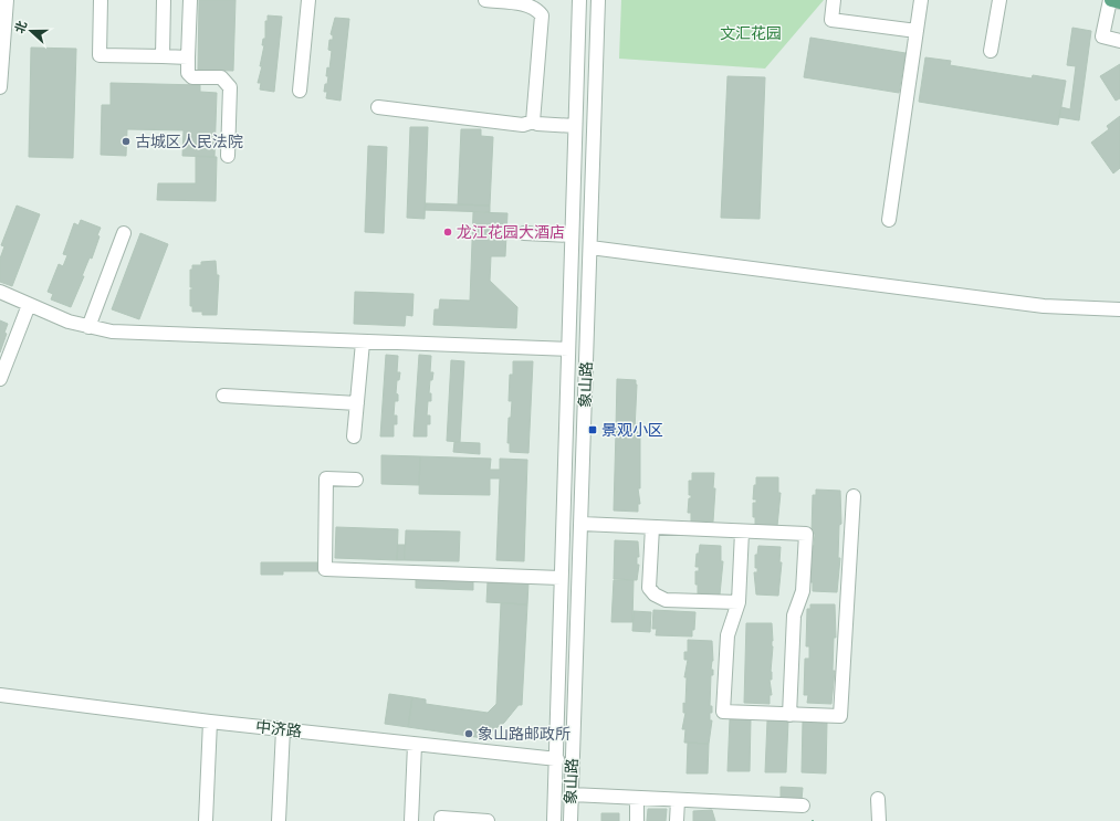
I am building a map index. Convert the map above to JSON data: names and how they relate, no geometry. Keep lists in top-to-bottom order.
{
  "streets": {
    "street": ["象山路", "中济路"]
  },
  "crossings": [
    ["象山路", "中济路"]
  ],
  "parks": ["文汇花园"],
  "places": {
    "other": ["古城区人民法院", "龙江花园大酒店", "象山路邮政所"],
    "transit": ["景观小区"]
  },
  "north": "left"
}
